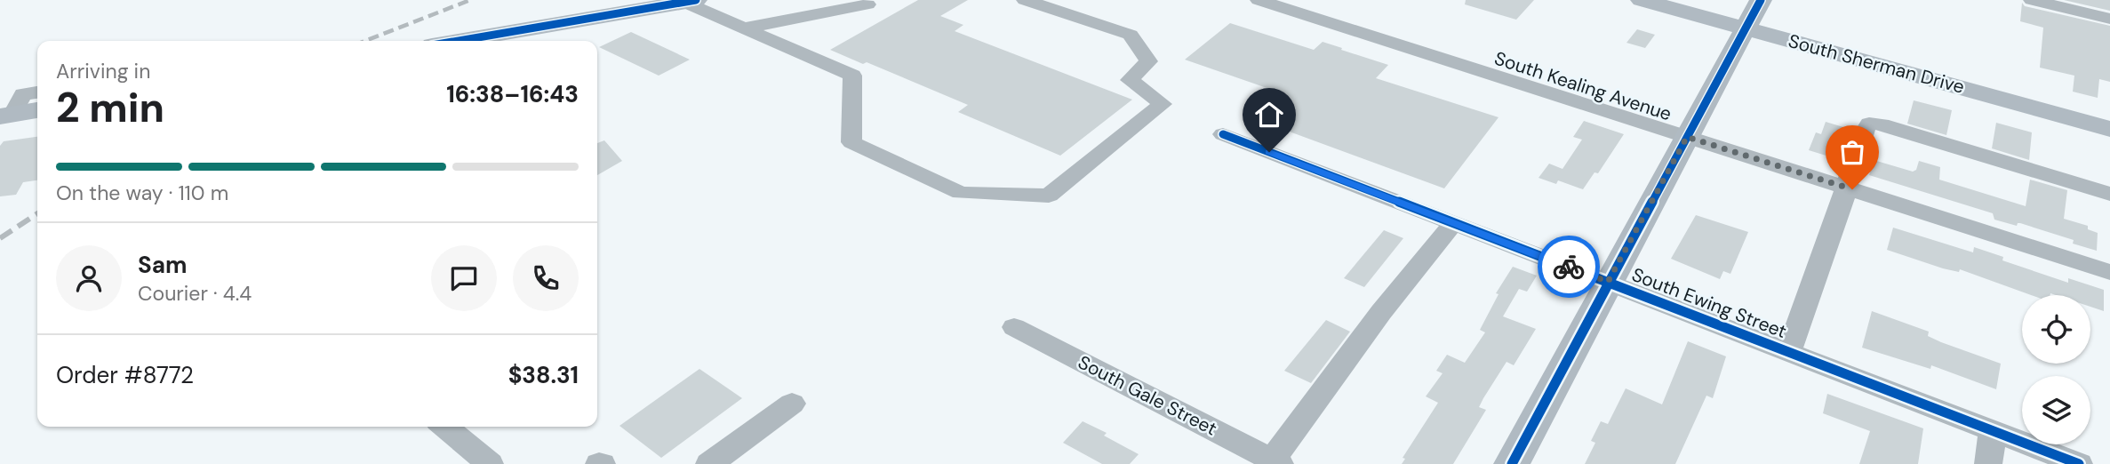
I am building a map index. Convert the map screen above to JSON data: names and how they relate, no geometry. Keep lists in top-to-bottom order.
{
  "streets": {
    "main road": ["South Sherman Drive"],
    "street": ["South Kealing Avenue", "South Ewing Street", "South Gale Street"]
  },
  "page": {
    "heading": ["2 min", "Arriving in", "16:38–16:43"],
    "panel": [
      "Sam",
      "Courier · 4.4",
      "Order #8772",
      "$38.31"
    ],
    "bar": "On the way · 110 m"
  }
}
